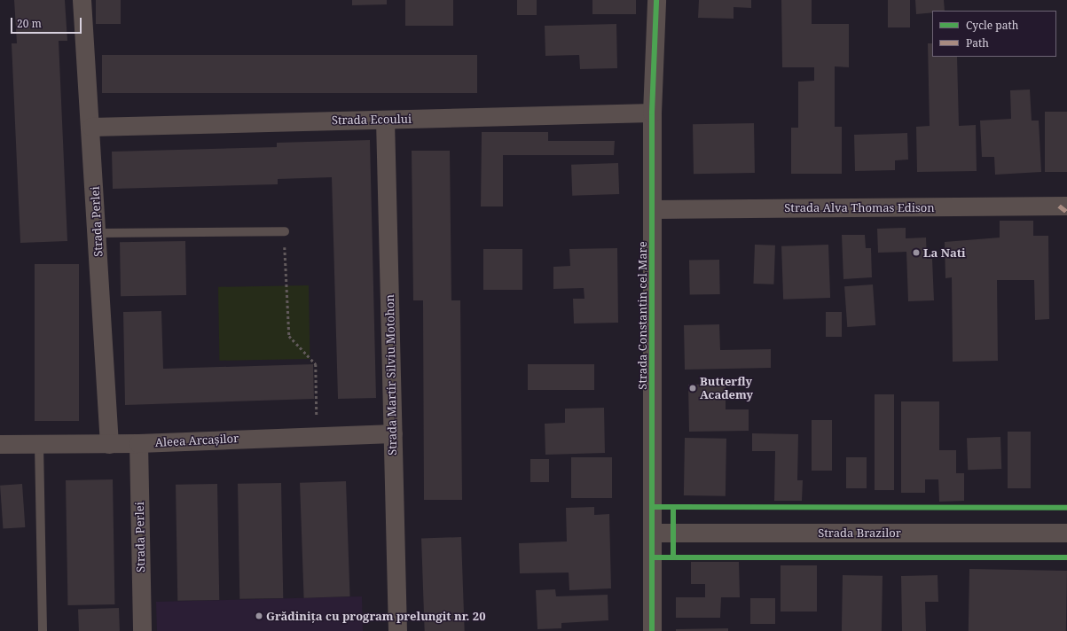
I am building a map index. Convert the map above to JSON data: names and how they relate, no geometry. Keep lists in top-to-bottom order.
{
  "streets": {
    "street": [
      "Strada Ecoului",
      "Strada Alva Thomas Edison",
      "Strada Perlei",
      "Strada Constantin cel Mare",
      "Strada Martir Silviu Motohon",
      "Aleea Arcașilor",
      "Strada Brazilor"
    ]
  },
  "crossings": [
    ["Strada Ecoului", "Strada Perlei"],
    ["Strada Ecoului", "Strada Constantin cel Mare"],
    ["Strada Ecoului", "Strada Martir Silviu Motohon"],
    ["Strada Alva Thomas Edison", "Strada Constantin cel Mare"],
    ["Strada Perlei", "Aleea Arcașilor"],
    ["Strada Constantin cel Mare", "Strada Brazilor"],
    ["Strada Martir Silviu Motohon", "Aleea Arcașilor"]
  ],
  "places": ["La Nati", "Butterfly Academy", "Grădinița cu program prelungit nr. 20"],
  "legend": ["Cycle path", "Path"],
  "scale_bar": "20 m"
}
